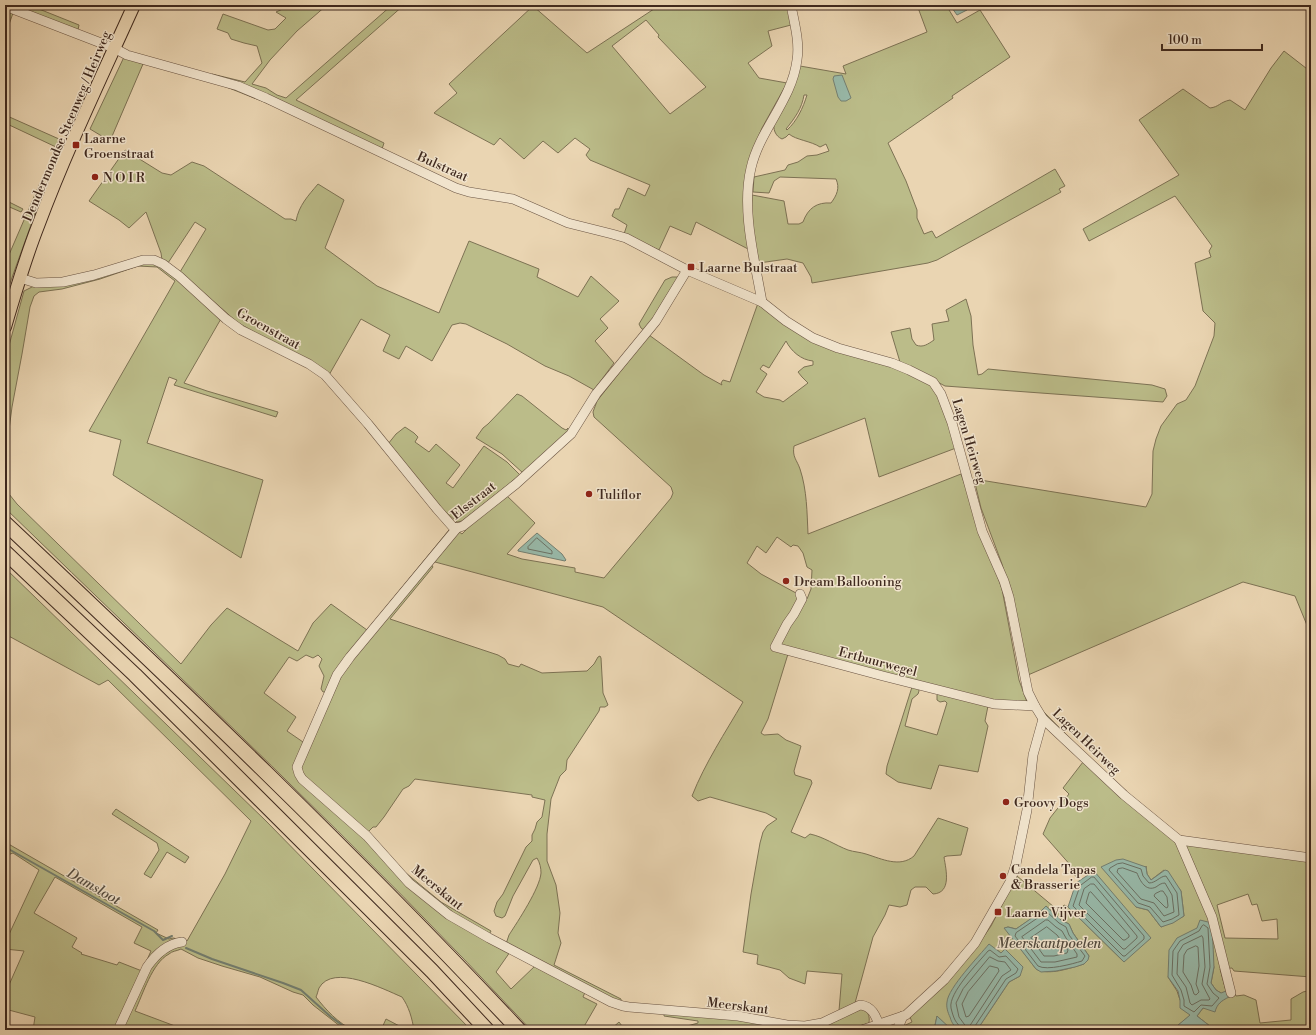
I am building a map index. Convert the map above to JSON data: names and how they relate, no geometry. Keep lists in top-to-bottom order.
{
  "streets": {
    "main road": ["Dendermondse Steenweg / Heirweg"],
    "street": [
      "Bulstraat",
      "Groenstraat",
      "Lagen Heirweg",
      "Elsstraat",
      "Ertbuurwegel",
      "Meerskant"
    ]
  },
  "crossings": [
    ["Dendermondse Steenweg / Heirweg", "Bulstraat"],
    ["Dendermondse Steenweg / Heirweg", "Groenstraat"],
    ["Bulstraat", "Lagen Heirweg"],
    ["Bulstraat", "Elsstraat"],
    ["Groenstraat", "Elsstraat"],
    ["Lagen Heirweg", "Ertbuurwegel"],
    ["Elsstraat", "Meerskant"]
  ],
  "water": ["Damsloot", "Meerskantpoelen"],
  "places": {
    "transit": ["Laarne Groenstraat", "Laarne Bulstraat", "Laarne Vijver"],
    "other": [
      "N O I R",
      "Tuliflor",
      "Dream Ballooning",
      "Groovy Dogs",
      "Candela Tapas & Brasserie"
    ]
  },
  "scale_bar": "100 m"
}
